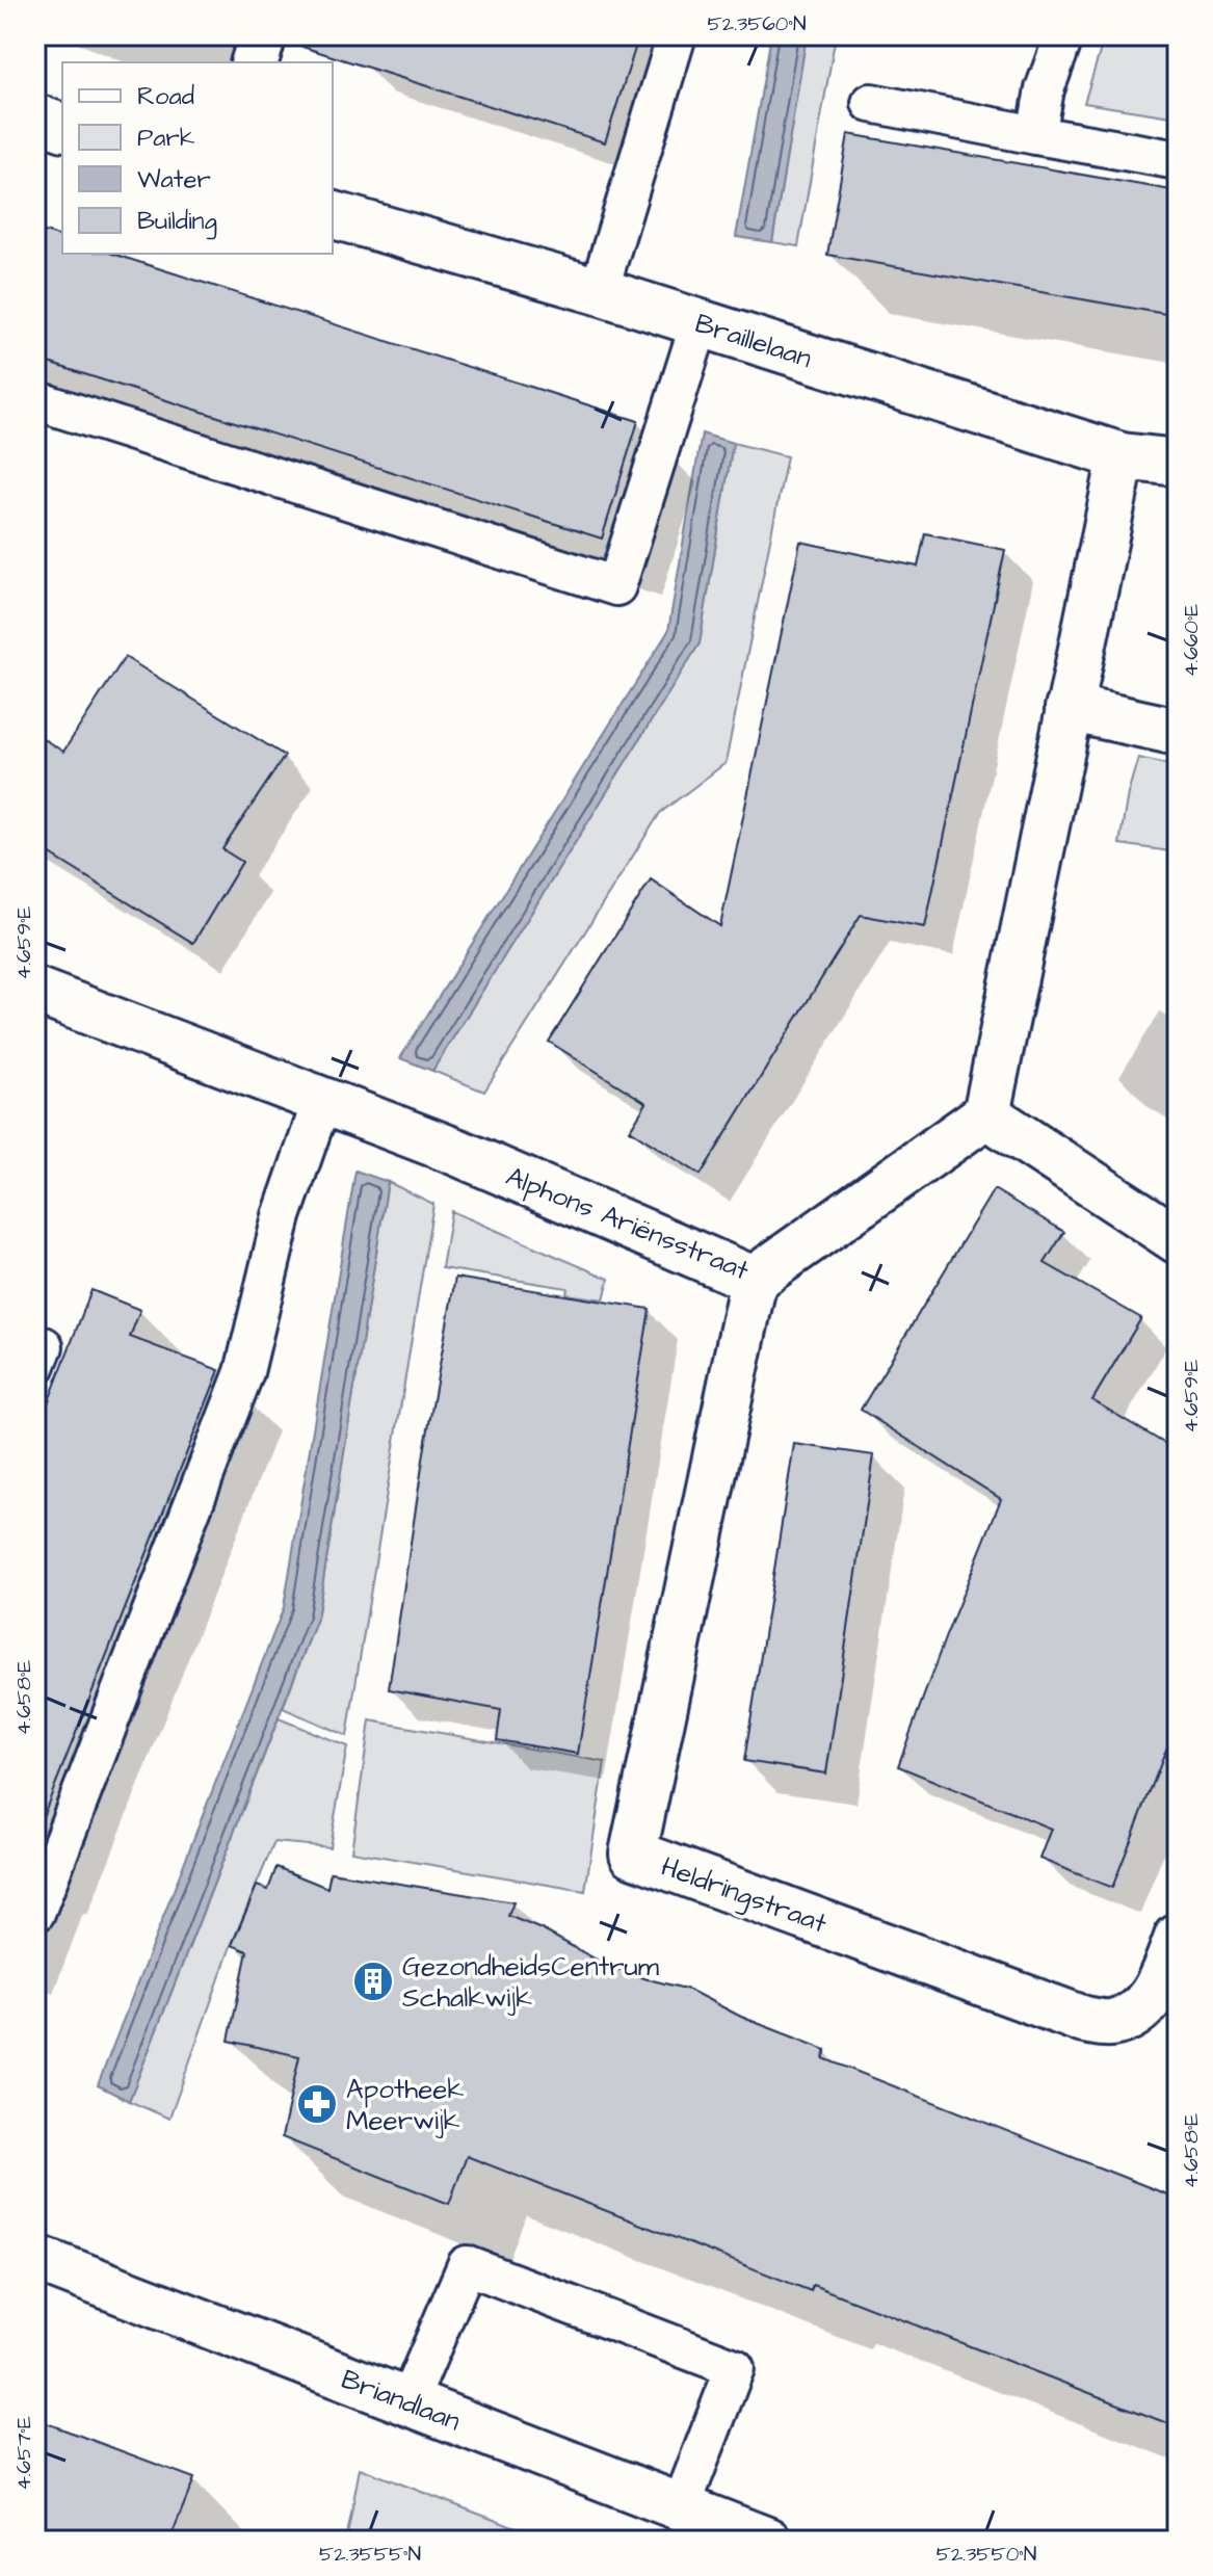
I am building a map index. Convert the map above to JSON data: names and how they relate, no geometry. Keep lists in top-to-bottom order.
{
  "streets": {
    "street": [
      "Braillelaan",
      "Alphons Ariënsstraat",
      "Heldringstraat",
      "Briandlaan"
    ]
  },
  "crossings": [
    ["Alphons Ariënsstraat", "Heldringstraat"]
  ],
  "places": {
    "building": ["GezondheidsCentrum Schalkwijk"],
    "pharmacy": ["Apotheek Meerwijk"]
  },
  "legend": [
    "Road",
    "Park",
    "Water",
    "Building"
  ],
  "coordinates": [
    "52.3560°N",
    "4.660°E",
    "4.659°E",
    "4.658°E",
    "4.657°E",
    "52.3555°N",
    "52.3550°N"
  ]
}
